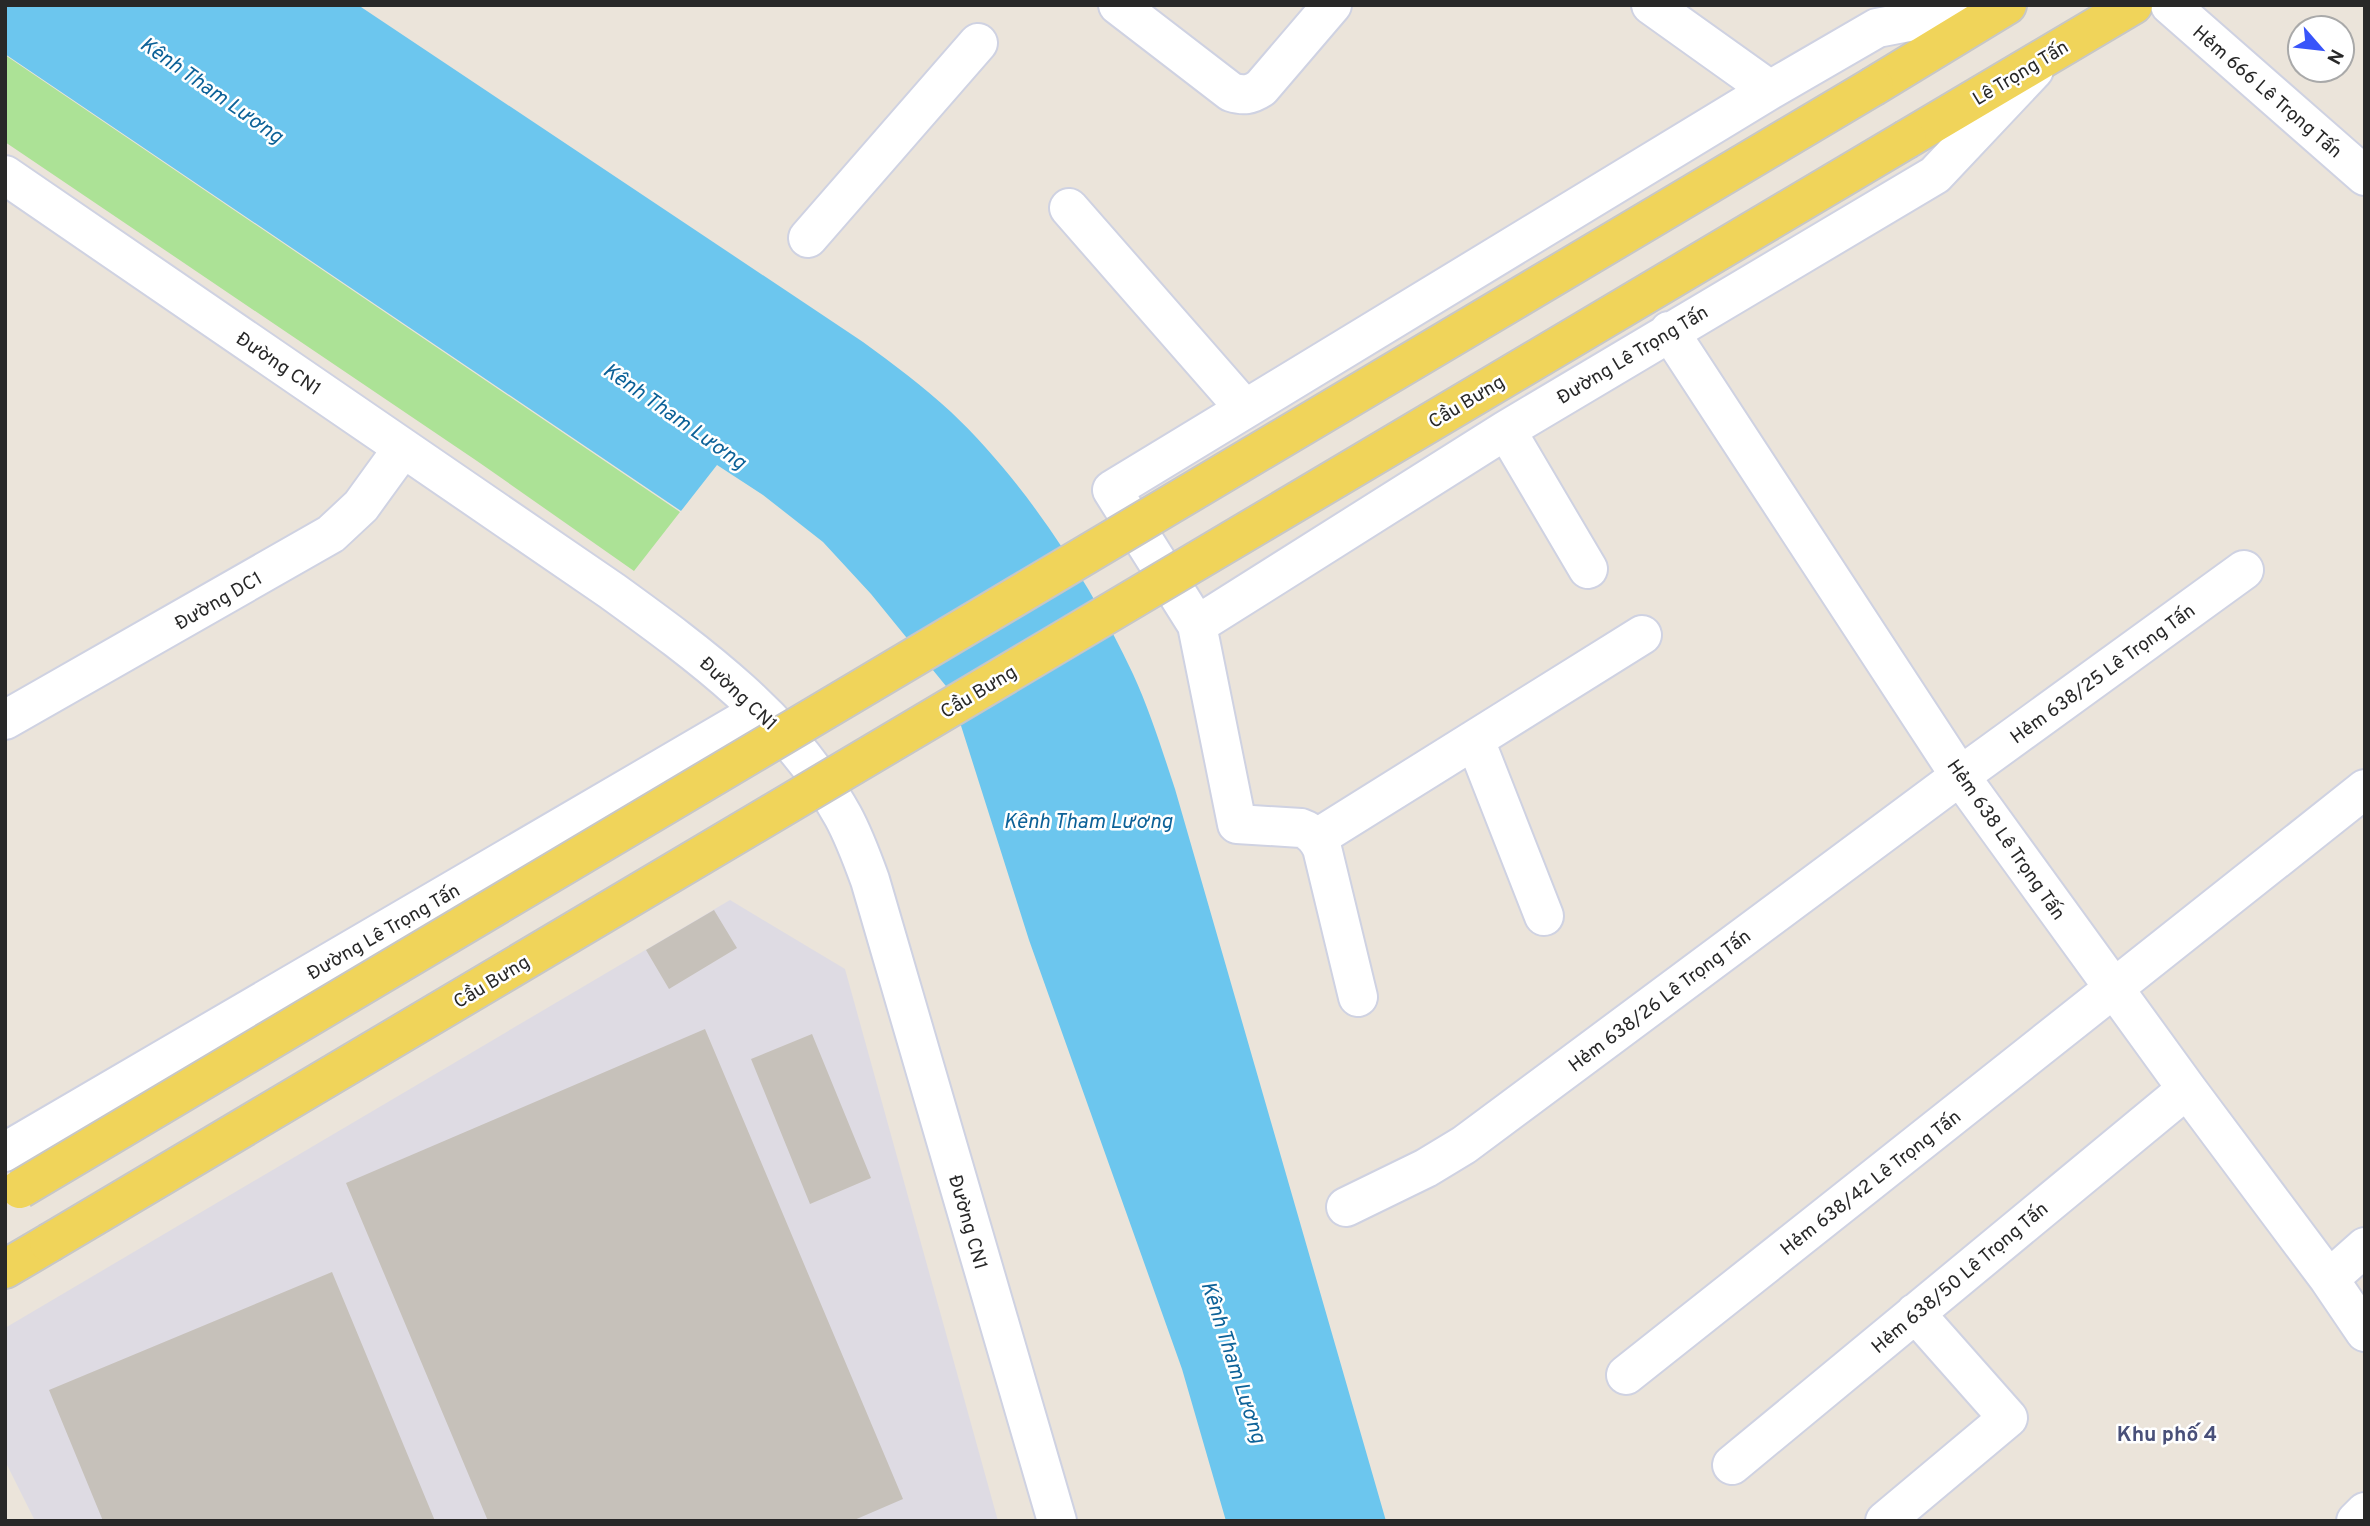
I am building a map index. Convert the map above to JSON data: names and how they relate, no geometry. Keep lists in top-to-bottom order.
{
  "streets": {
    "main road": ["Lê Trọng Tấn", "Cầu Bưng"],
    "street": [
      "Hẻm 666 Lê Trọng Tấn",
      "Đường Lê Trọng Tấn",
      "Đường CN1",
      "Đường DC1",
      "Hẻm 638/25 Lê Trọng Tấn",
      "Hẻm 638 Lê Trọng Tấn",
      "Hẻm 638/26 Lê Trọng Tấn",
      "Hẻm 638/42 Lê Trọng Tấn",
      "Hẻm 638/50 Lê Trọng Tấn"
    ]
  },
  "crossings": [
    ["Lê Trọng Tấn", "Đường Lê Trọng Tấn"],
    ["Lê Trọng Tấn", "Cầu Bưng"],
    ["Đường Lê Trọng Tấn", "Đường CN1"],
    ["Đường Lê Trọng Tấn", "Hẻm 638 Lê Trọng Tấn"],
    ["Đường CN1", "Đường DC1"],
    ["Hẻm 638/25 Lê Trọng Tấn", "Hẻm 638 Lê Trọng Tấn"],
    ["Hẻm 638/25 Lê Trọng Tấn", "Hẻm 638/26 Lê Trọng Tấn"],
    ["Hẻm 638 Lê Trọng Tấn", "Hẻm 638/26 Lê Trọng Tấn"],
    ["Hẻm 638 Lê Trọng Tấn", "Hẻm 638/42 Lê Trọng Tấn"],
    ["Hẻm 638 Lê Trọng Tấn", "Hẻm 638/50 Lê Trọng Tấn"]
  ],
  "districts": ["Khu phố 4"],
  "water": ["Kênh Tham Lương"],
  "north": "bottom right"
}
